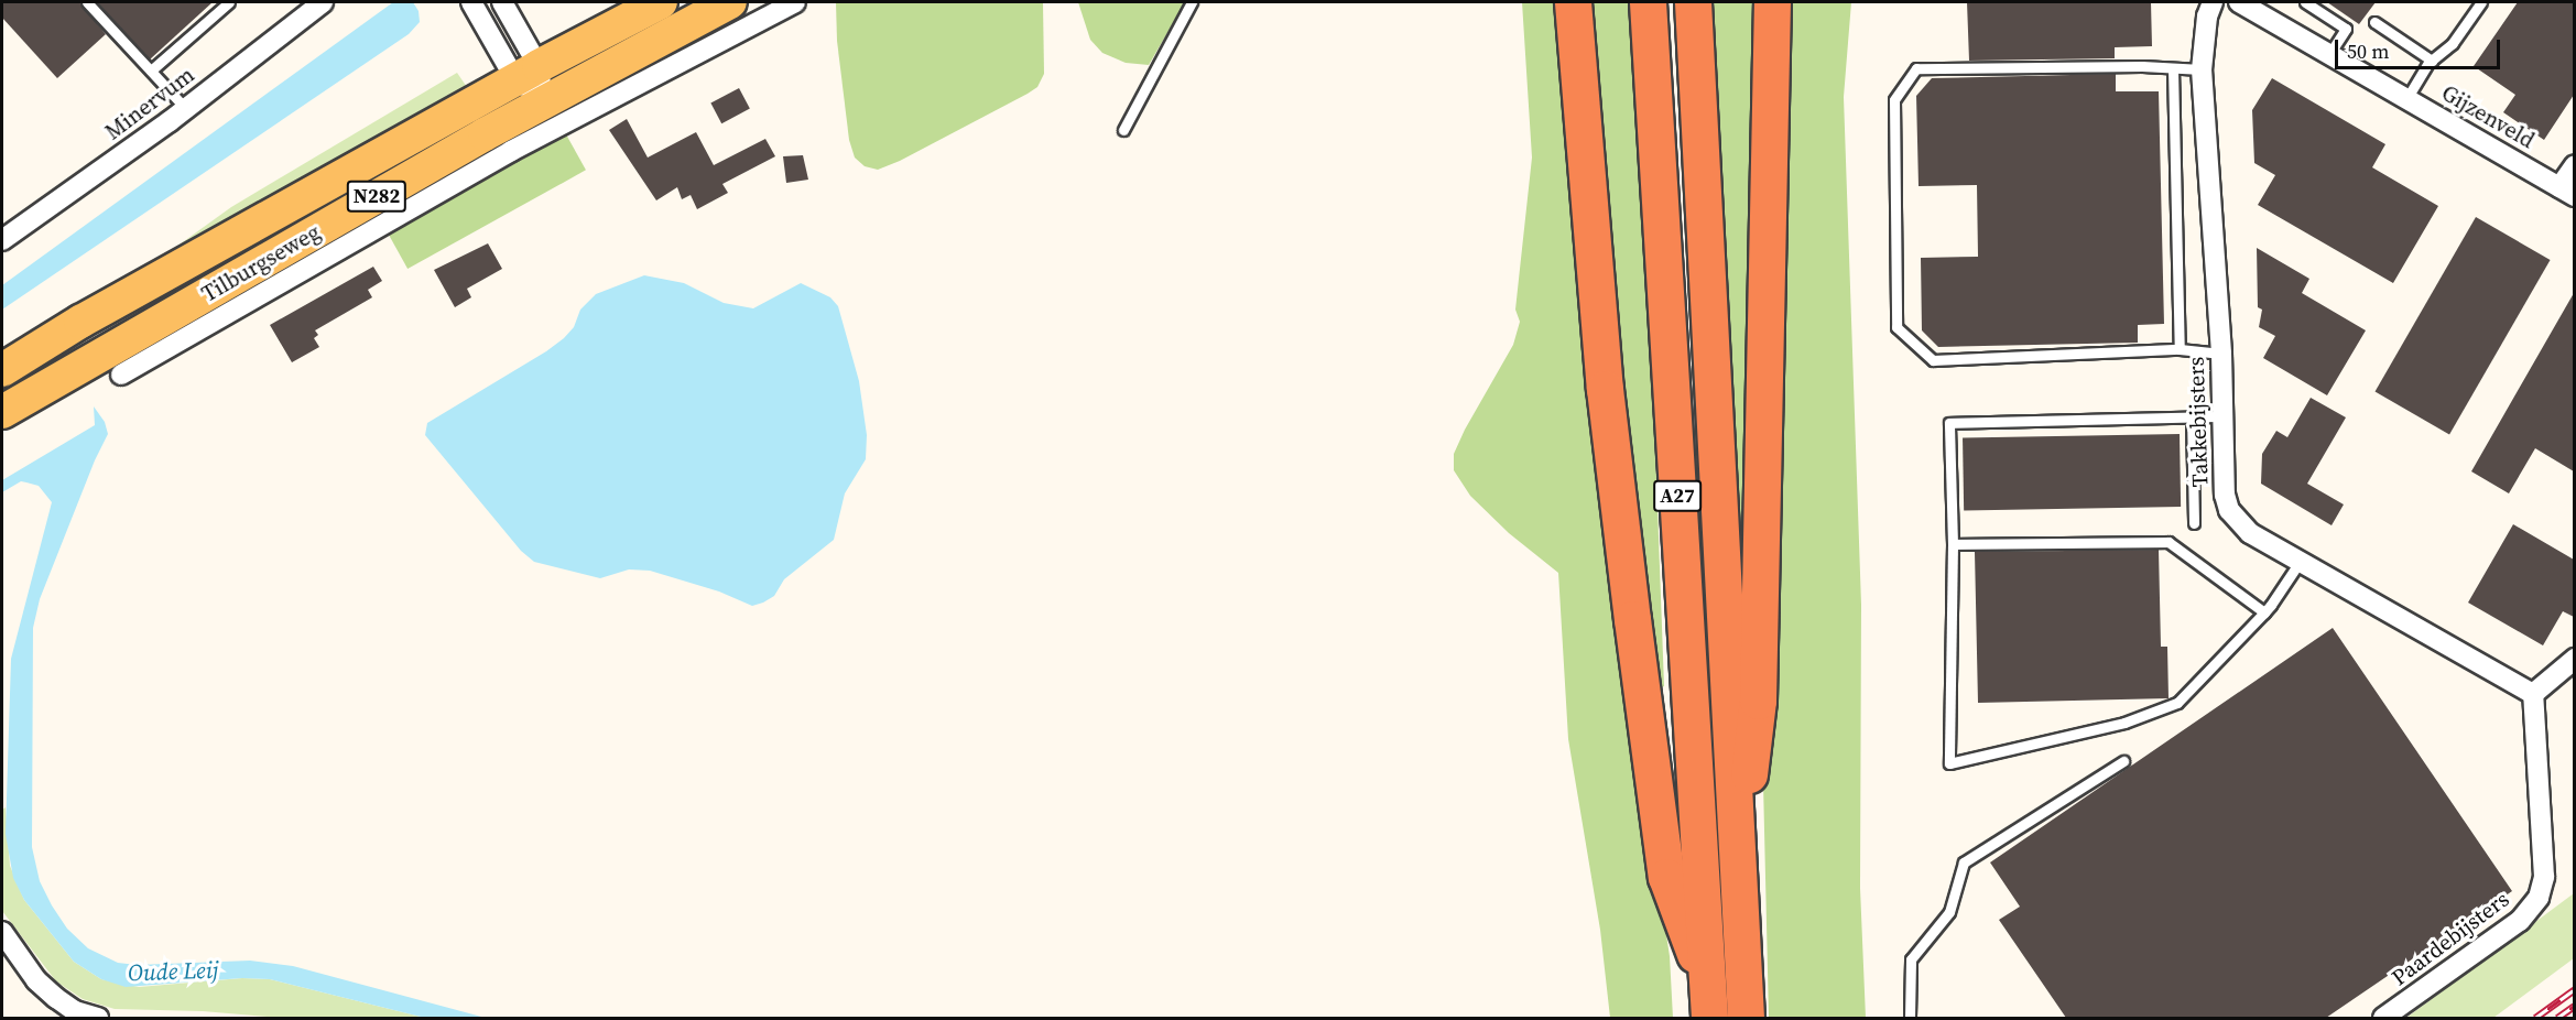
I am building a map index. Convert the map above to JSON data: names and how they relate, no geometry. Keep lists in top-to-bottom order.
{
  "streets": {
    "highway": ["A27"],
    "main road": ["N282", "Tilburgseweg"],
    "street": [
      "Minervum",
      "Gijzenveld",
      "Takkebijsters",
      "Paardebijsters"
    ]
  },
  "crossings": [
    ["Takkebijsters", "Paardebijsters"]
  ],
  "water": ["Oude Leij"],
  "scale_bar": "50 m"
}
